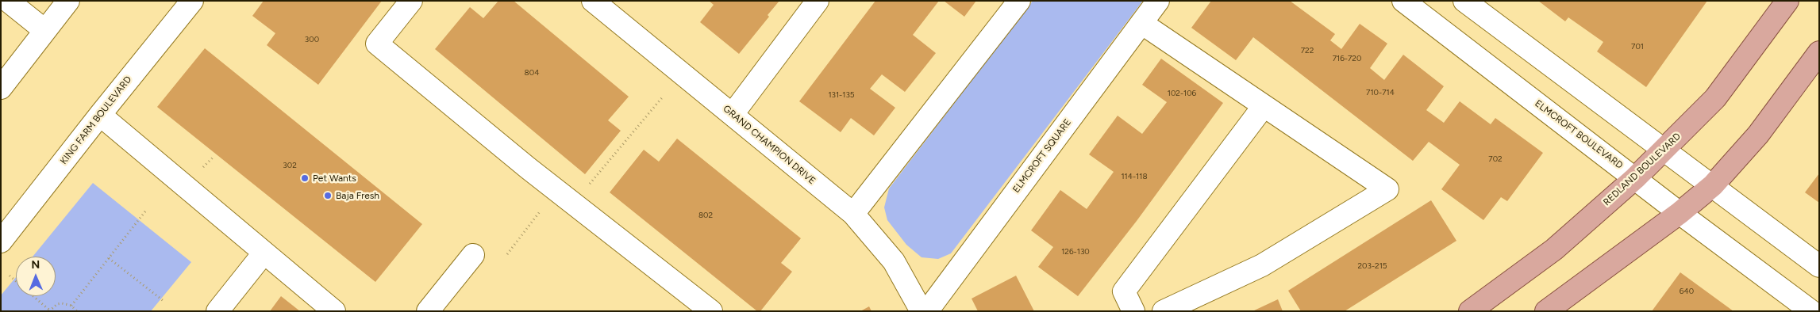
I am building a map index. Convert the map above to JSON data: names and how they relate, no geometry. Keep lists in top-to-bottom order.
{
  "streets": {
    "main road": ["REDLAND BOULEVARD"],
    "street": [
      "KING FARM BOULEVARD",
      "ELMCROFT BOULEVARD",
      "GRAND CHAMPION DRIVE",
      "ELMCROFT SQUARE"
    ]
  },
  "crossings": [
    ["ELMCROFT BOULEVARD", "REDLAND BOULEVARD"]
  ],
  "places": ["Pet Wants", "Baja Fresh"],
  "house_numbers": [
    "300",
    "701",
    "722",
    "716-720",
    "804",
    "710-714",
    "102-106",
    "131-135",
    "702",
    "302",
    "114-118",
    "802",
    "126-130",
    "203-215",
    "640"
  ],
  "north": "top"
}
